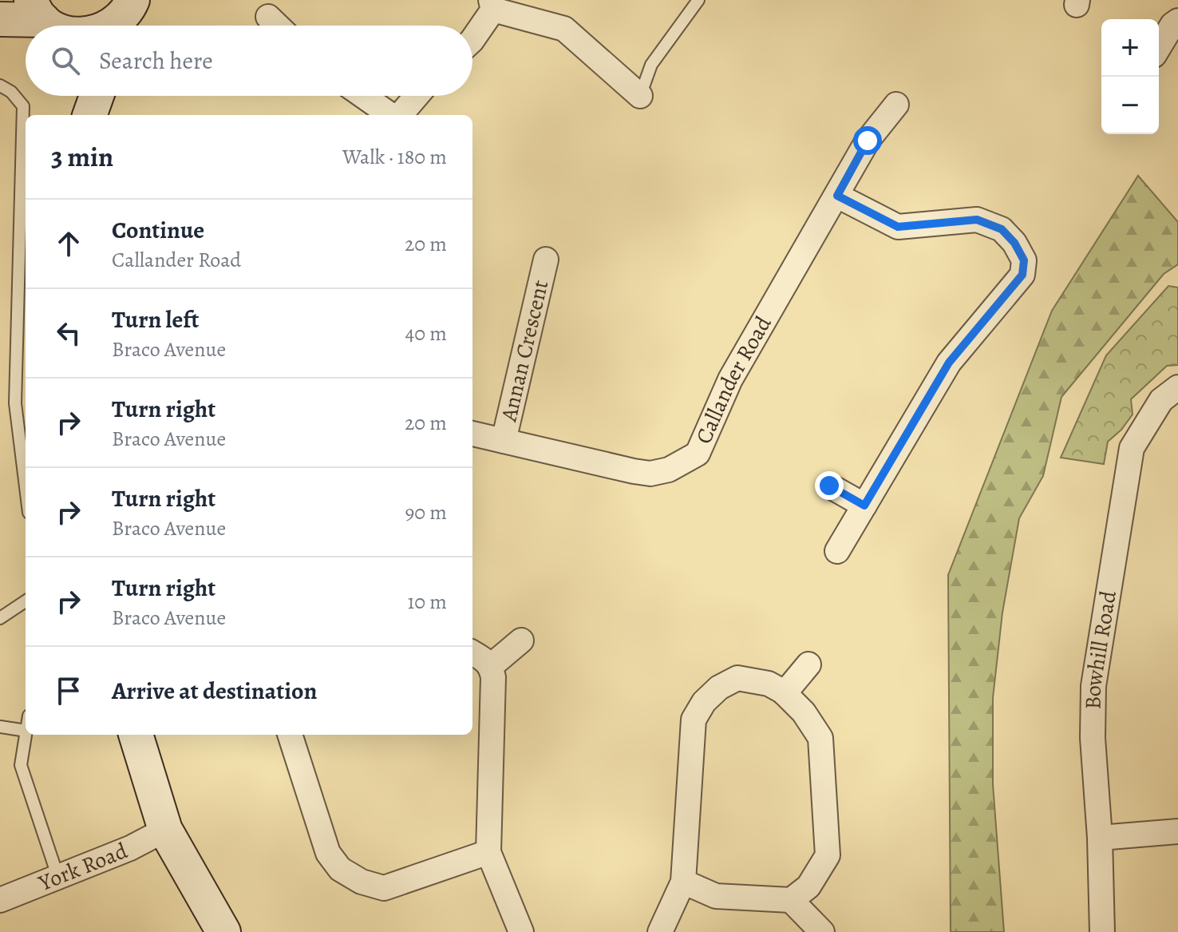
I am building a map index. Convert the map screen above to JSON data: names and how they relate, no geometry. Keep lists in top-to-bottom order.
{
  "streets": {
    "street": [
      "Annan Crescent",
      "Callander Road",
      "Bowhill Road",
      "York Road"
    ]
  },
  "crossings": [
    ["Annan Crescent", "Callander Road"]
  ],
  "page": {
    "map_buttons": ["+", "−"],
    "search": "Search here",
    "heading": ["3 min", "Walk · 180 m"],
    "list": [
      ["Continue", "Callander Road", "20 m"],
      ["Turn left", "Braco Avenue", "40 m"],
      ["Turn right", "Braco Avenue", "20 m"],
      ["Turn right", "Braco Avenue", "90 m"],
      ["Turn right", "Braco Avenue", "10 m"],
      "Arrive at destination"
    ]
  }
}
